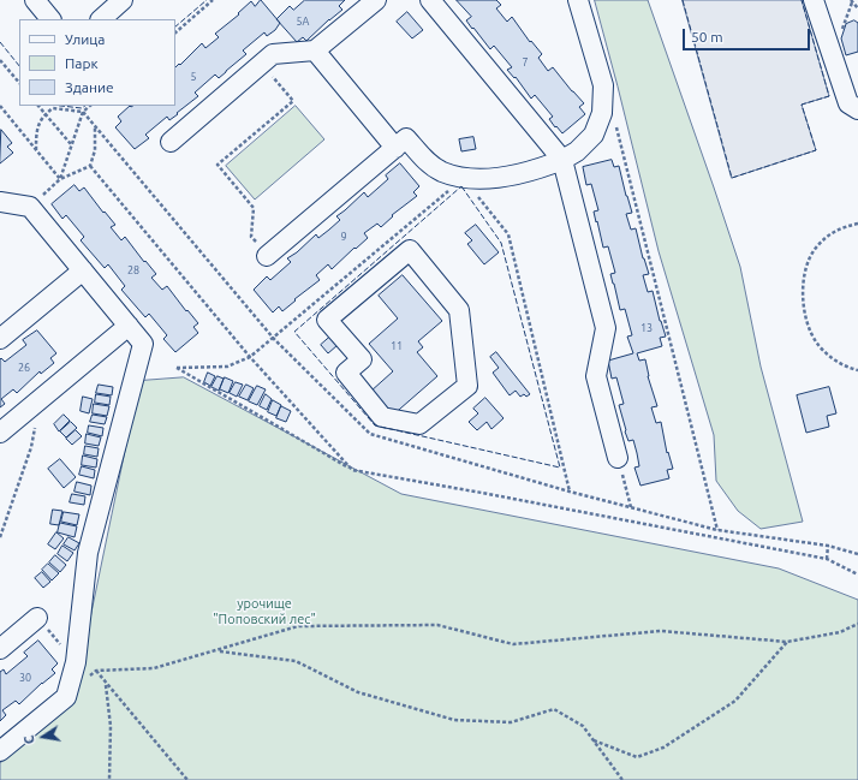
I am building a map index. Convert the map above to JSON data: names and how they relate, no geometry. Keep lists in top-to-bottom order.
{
  "parks": ["урочище \"Поповский лес\""],
  "house_numbers": [
    "5А",
    "7",
    "5",
    "9",
    "28",
    "13",
    "11",
    "26",
    "30"
  ],
  "legend": ["Улица", "Парк", "Здание"],
  "scale_bar": "50 m",
  "north": "left"
}
